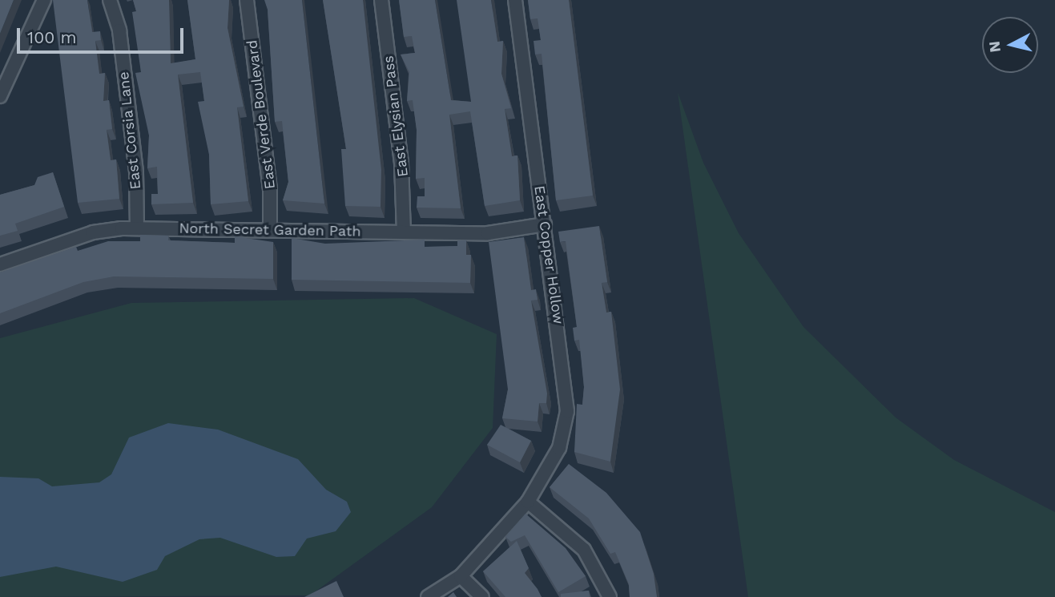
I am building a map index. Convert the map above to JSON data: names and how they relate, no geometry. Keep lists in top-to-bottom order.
{
  "streets": {
    "street": [
      "East Verde Boulevard",
      "East Elysian Pass",
      "East Corsia Lane",
      "North Secret Garden Path",
      "East Copper Hollow"
    ]
  },
  "crossings": [
    ["East Verde Boulevard", "North Secret Garden Path"],
    ["East Elysian Pass", "North Secret Garden Path"],
    ["East Corsia Lane", "North Secret Garden Path"],
    ["North Secret Garden Path", "East Copper Hollow"]
  ],
  "scale_bar": "100 m",
  "north": "left"
}
